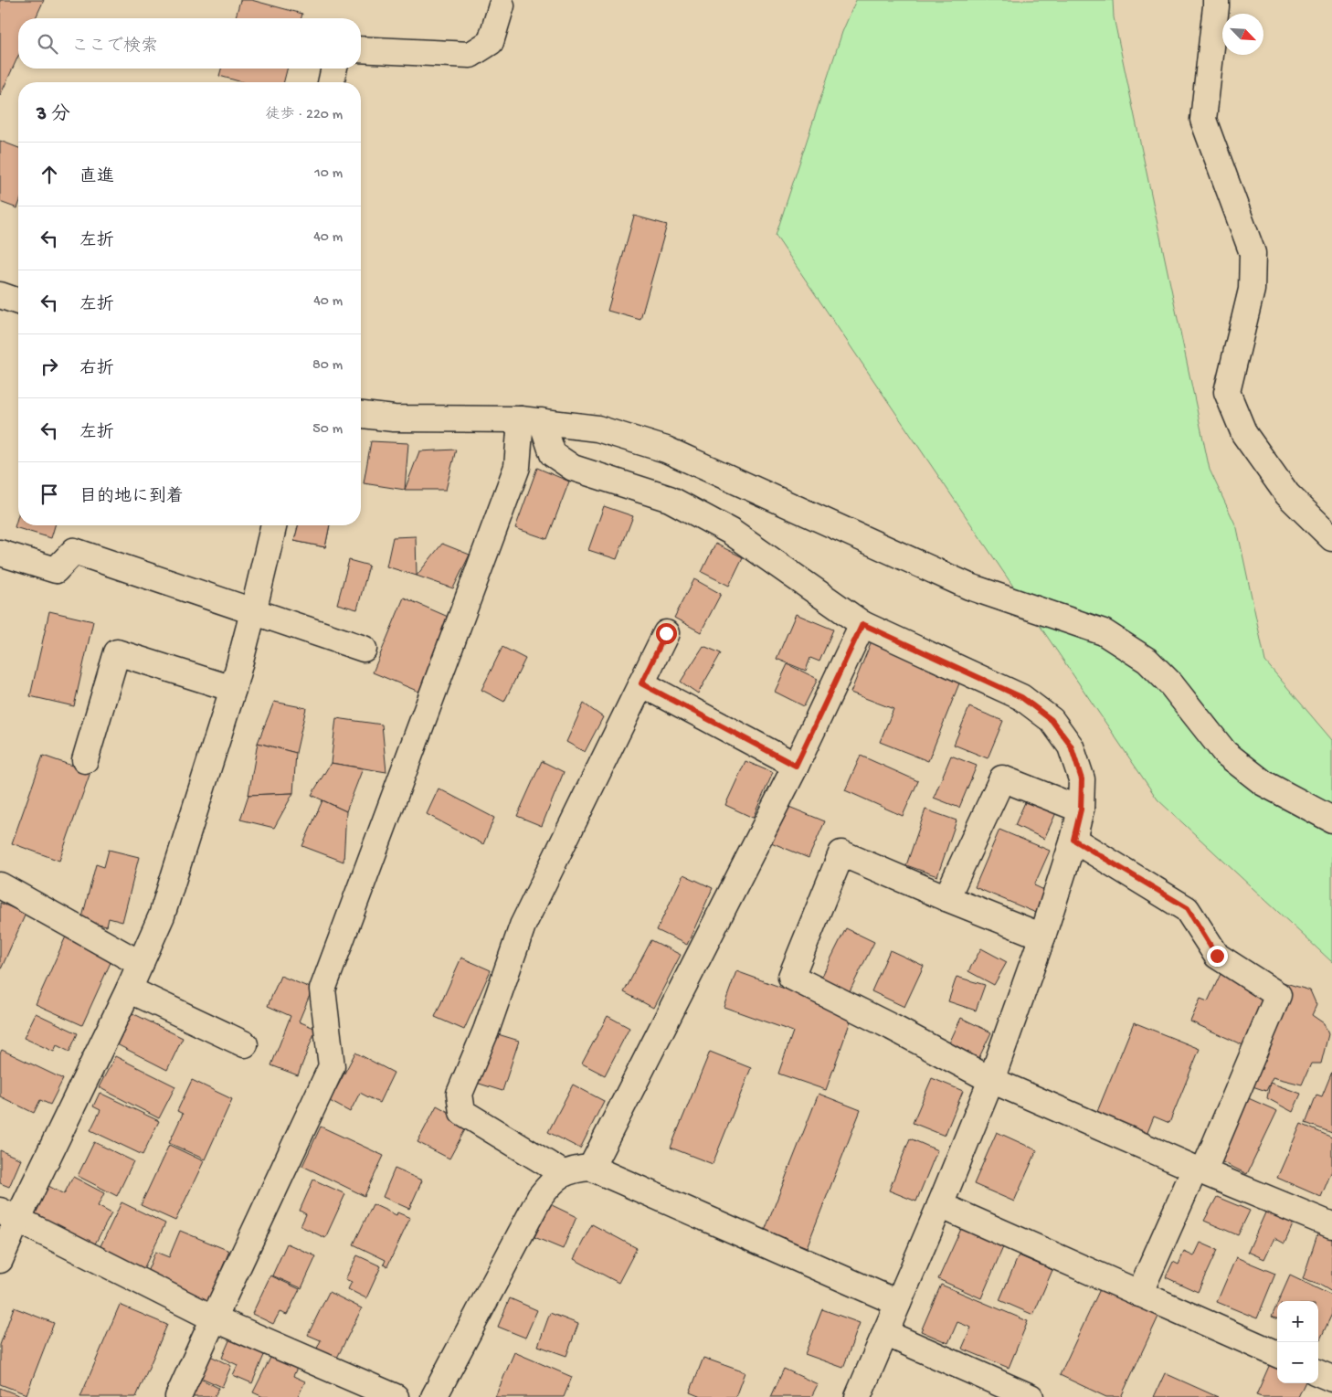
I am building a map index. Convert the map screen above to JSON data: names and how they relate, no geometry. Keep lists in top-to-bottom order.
{
  "north": "bottom right",
  "page": {
    "search": "ここで検索",
    "heading": ["3 分", "徒歩 · 220 m"],
    "list": [
      ["直進", "10 m"],
      ["左折", "40 m"],
      ["左折", "40 m"],
      ["右折", "80 m"],
      ["左折", "50 m"],
      "目的地に到着"
    ],
    "map_buttons": ["+", "−"]
  }
}
